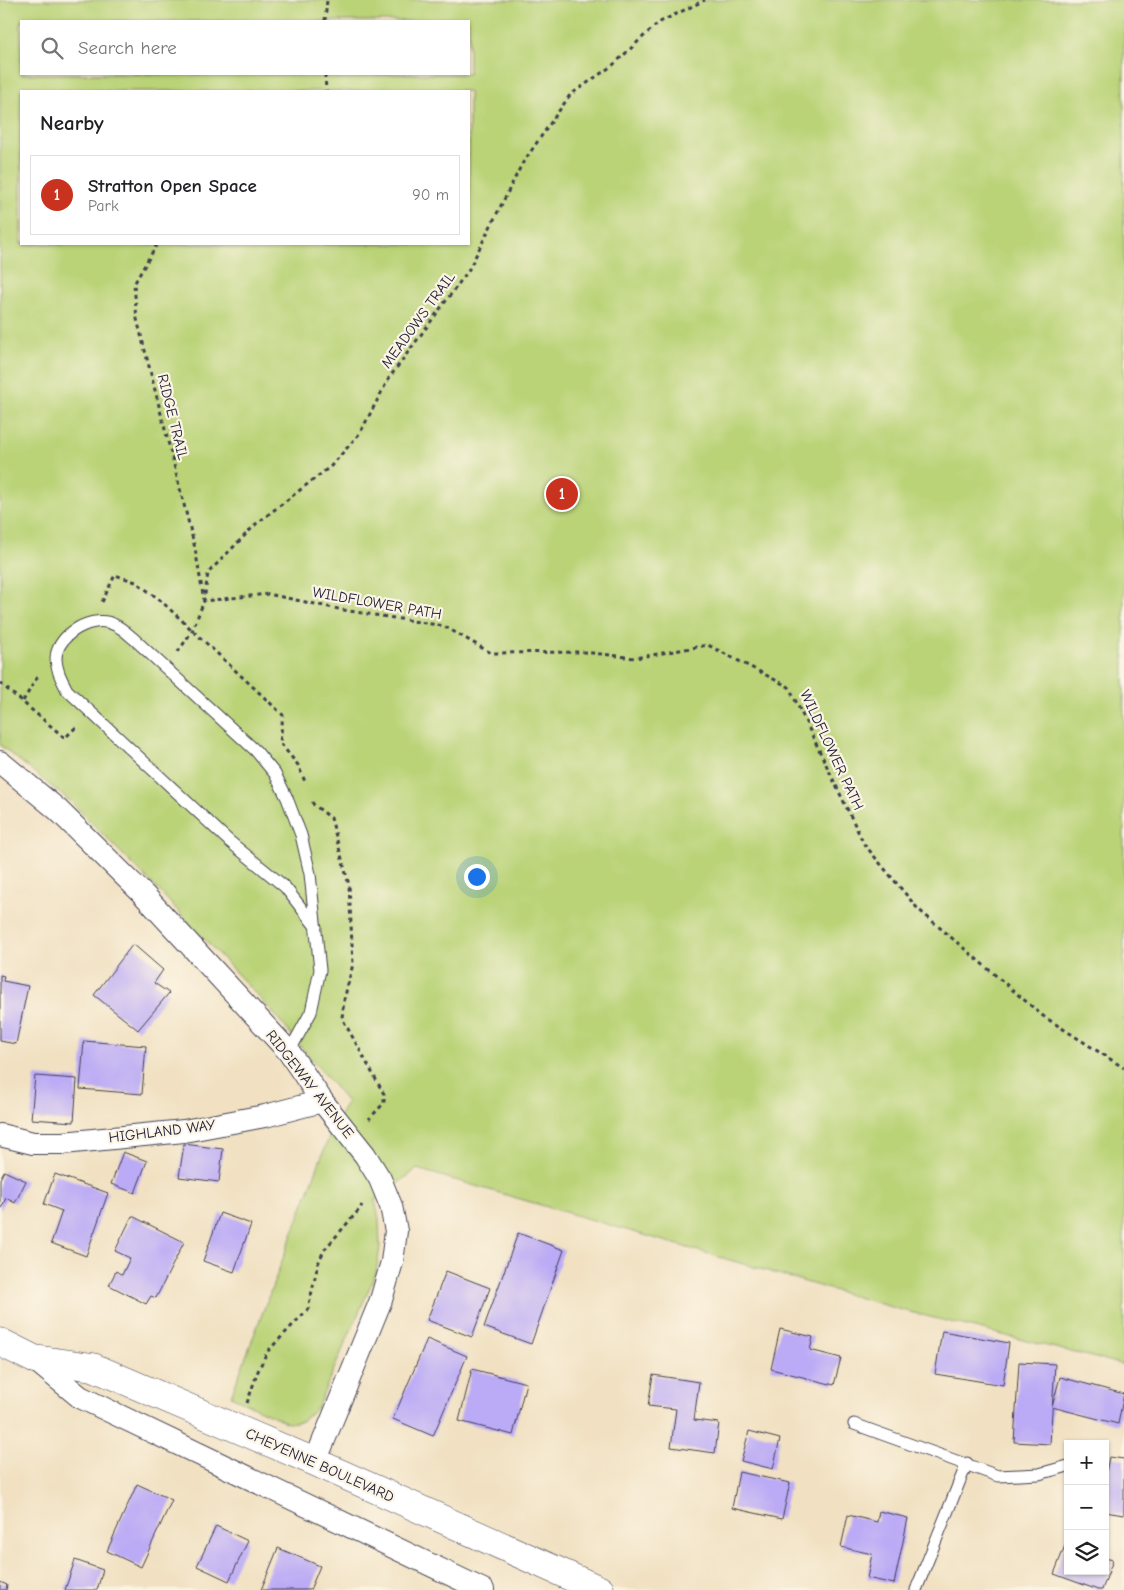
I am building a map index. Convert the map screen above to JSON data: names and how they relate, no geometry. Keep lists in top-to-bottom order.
{
  "streets": {
    "street": ["RIDGEWAY AVENUE", "HIGHLAND WAY", "CHEYENNE BOULEVARD"],
    "path": ["MEADOWS TRAIL", "RIDGE TRAIL", "WILDFLOWER PATH"]
  },
  "crossings": [
    ["MEADOWS TRAIL", "RIDGE TRAIL"],
    ["MEADOWS TRAIL", "WILDFLOWER PATH"],
    ["RIDGE TRAIL", "WILDFLOWER PATH"],
    ["RIDGEWAY AVENUE", "HIGHLAND WAY"],
    ["RIDGEWAY AVENUE", "CHEYENNE BOULEVARD"]
  ],
  "page": {
    "search": "Search here",
    "heading": "Nearby",
    "list": [
      {
        "mark": "1",
        "name": "Stratton Open Space",
        "note": "Park",
        "value": "90 m"
      }
    ],
    "pins": "1",
    "map_buttons": ["+", "−"]
  }
}
